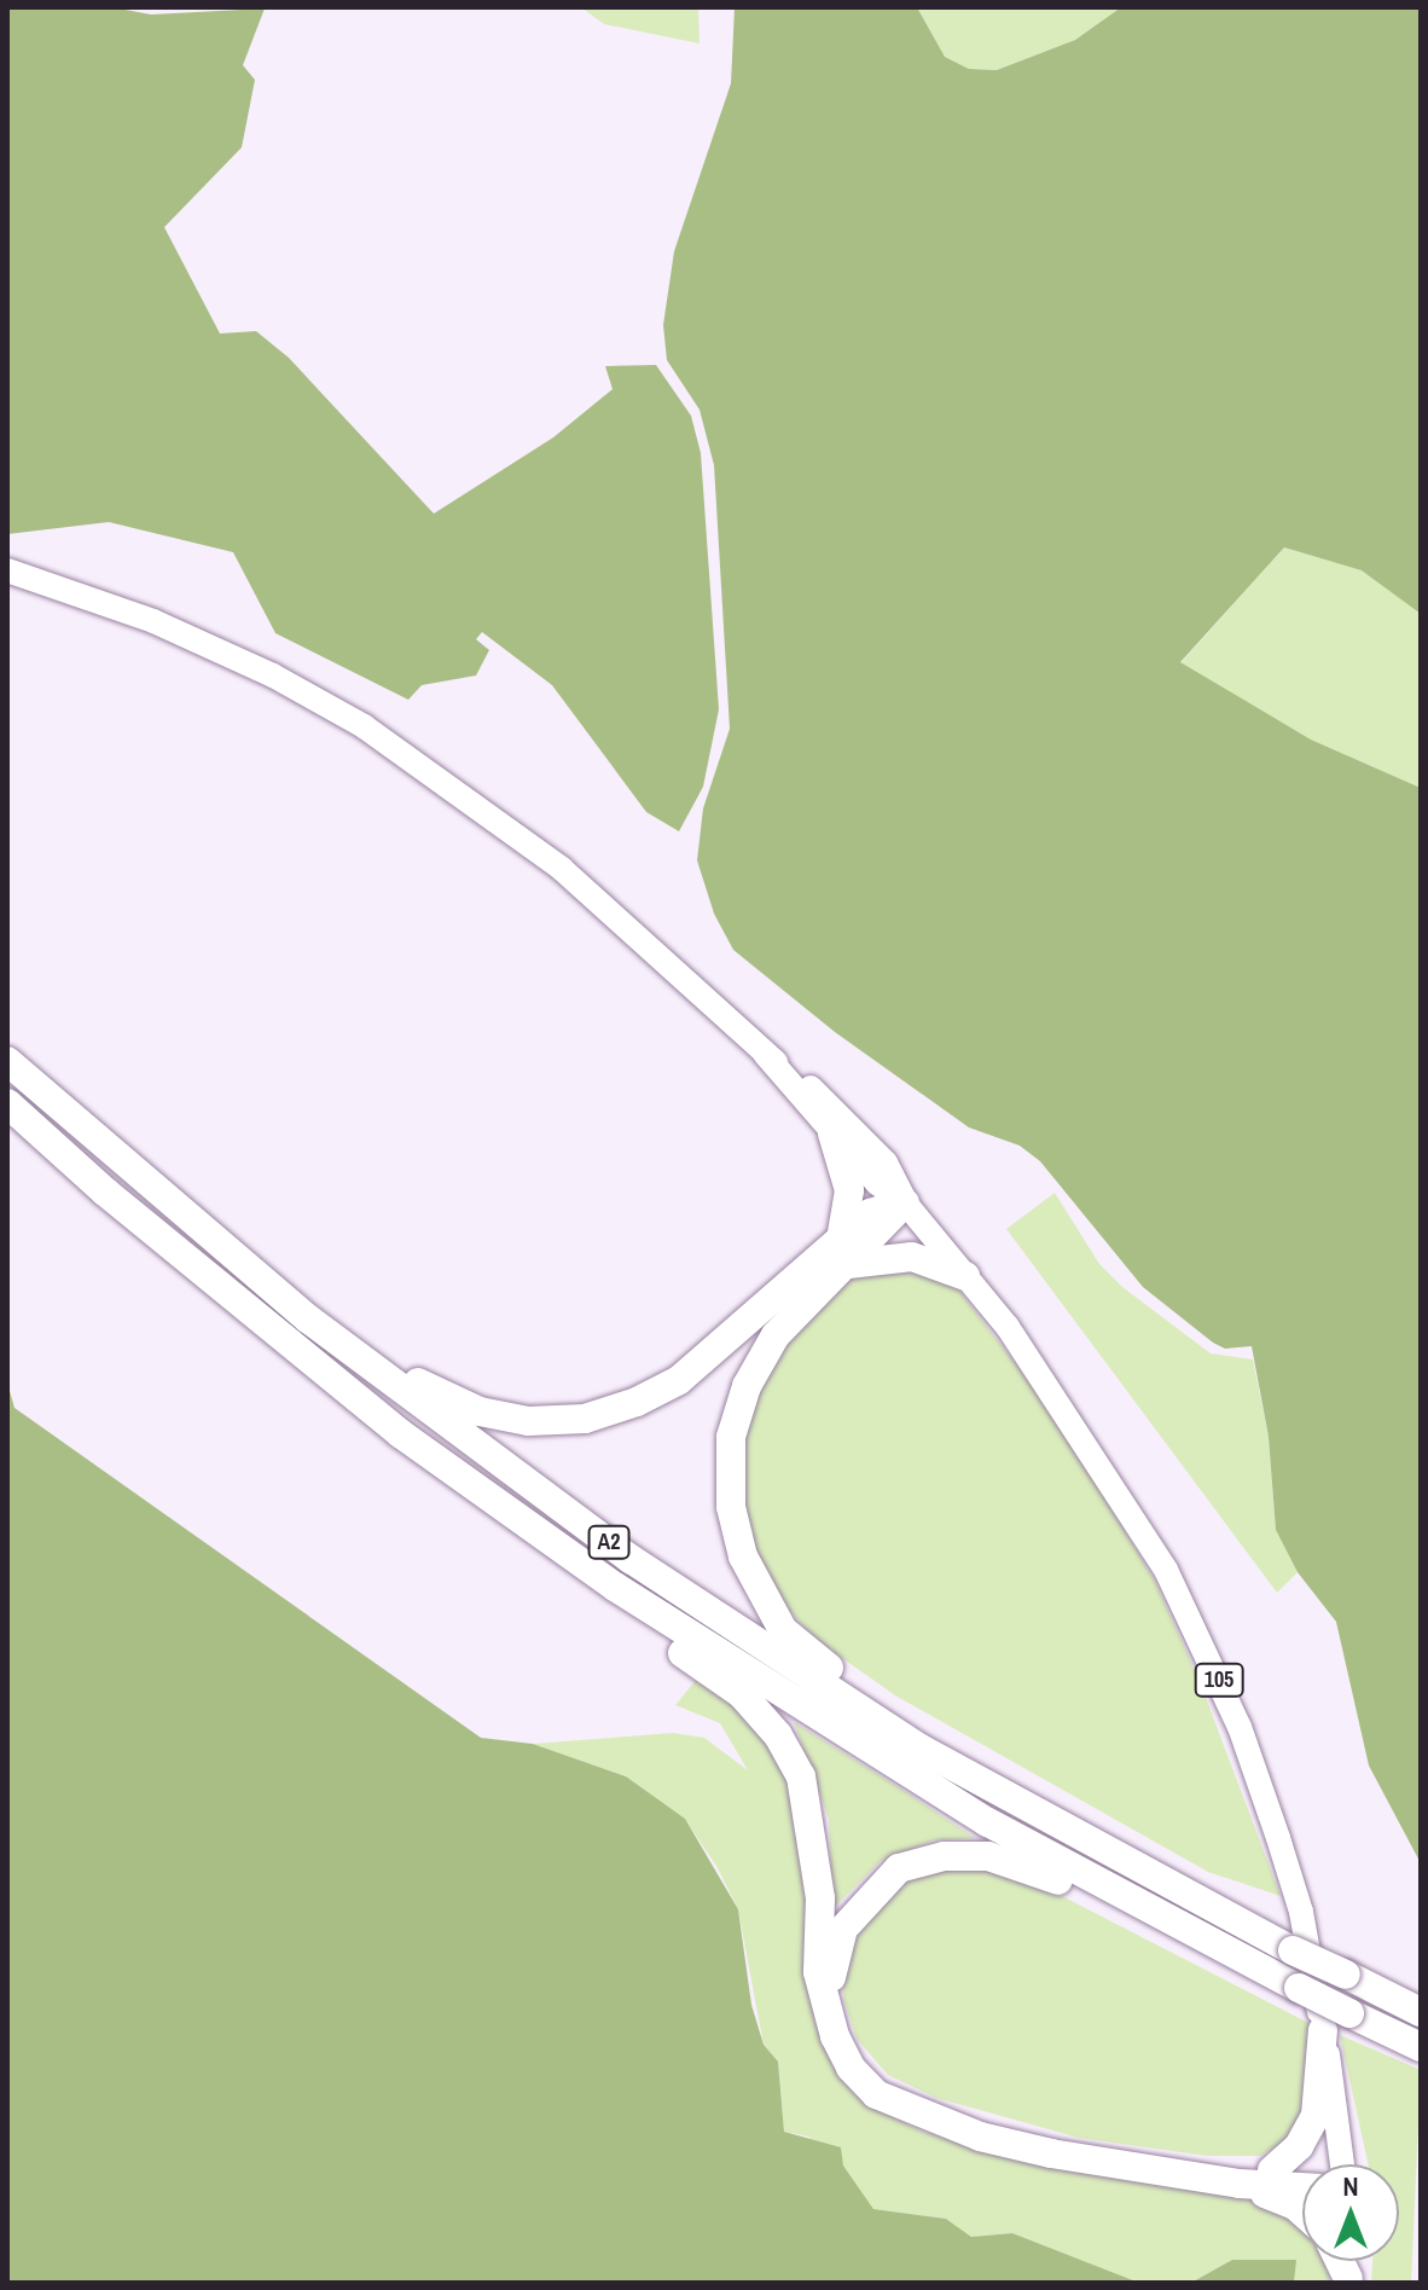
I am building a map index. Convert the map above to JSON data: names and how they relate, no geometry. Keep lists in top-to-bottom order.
{
  "streets": {
    "highway": ["A2"],
    "main road": ["105"]
  },
  "north": "top"
}
